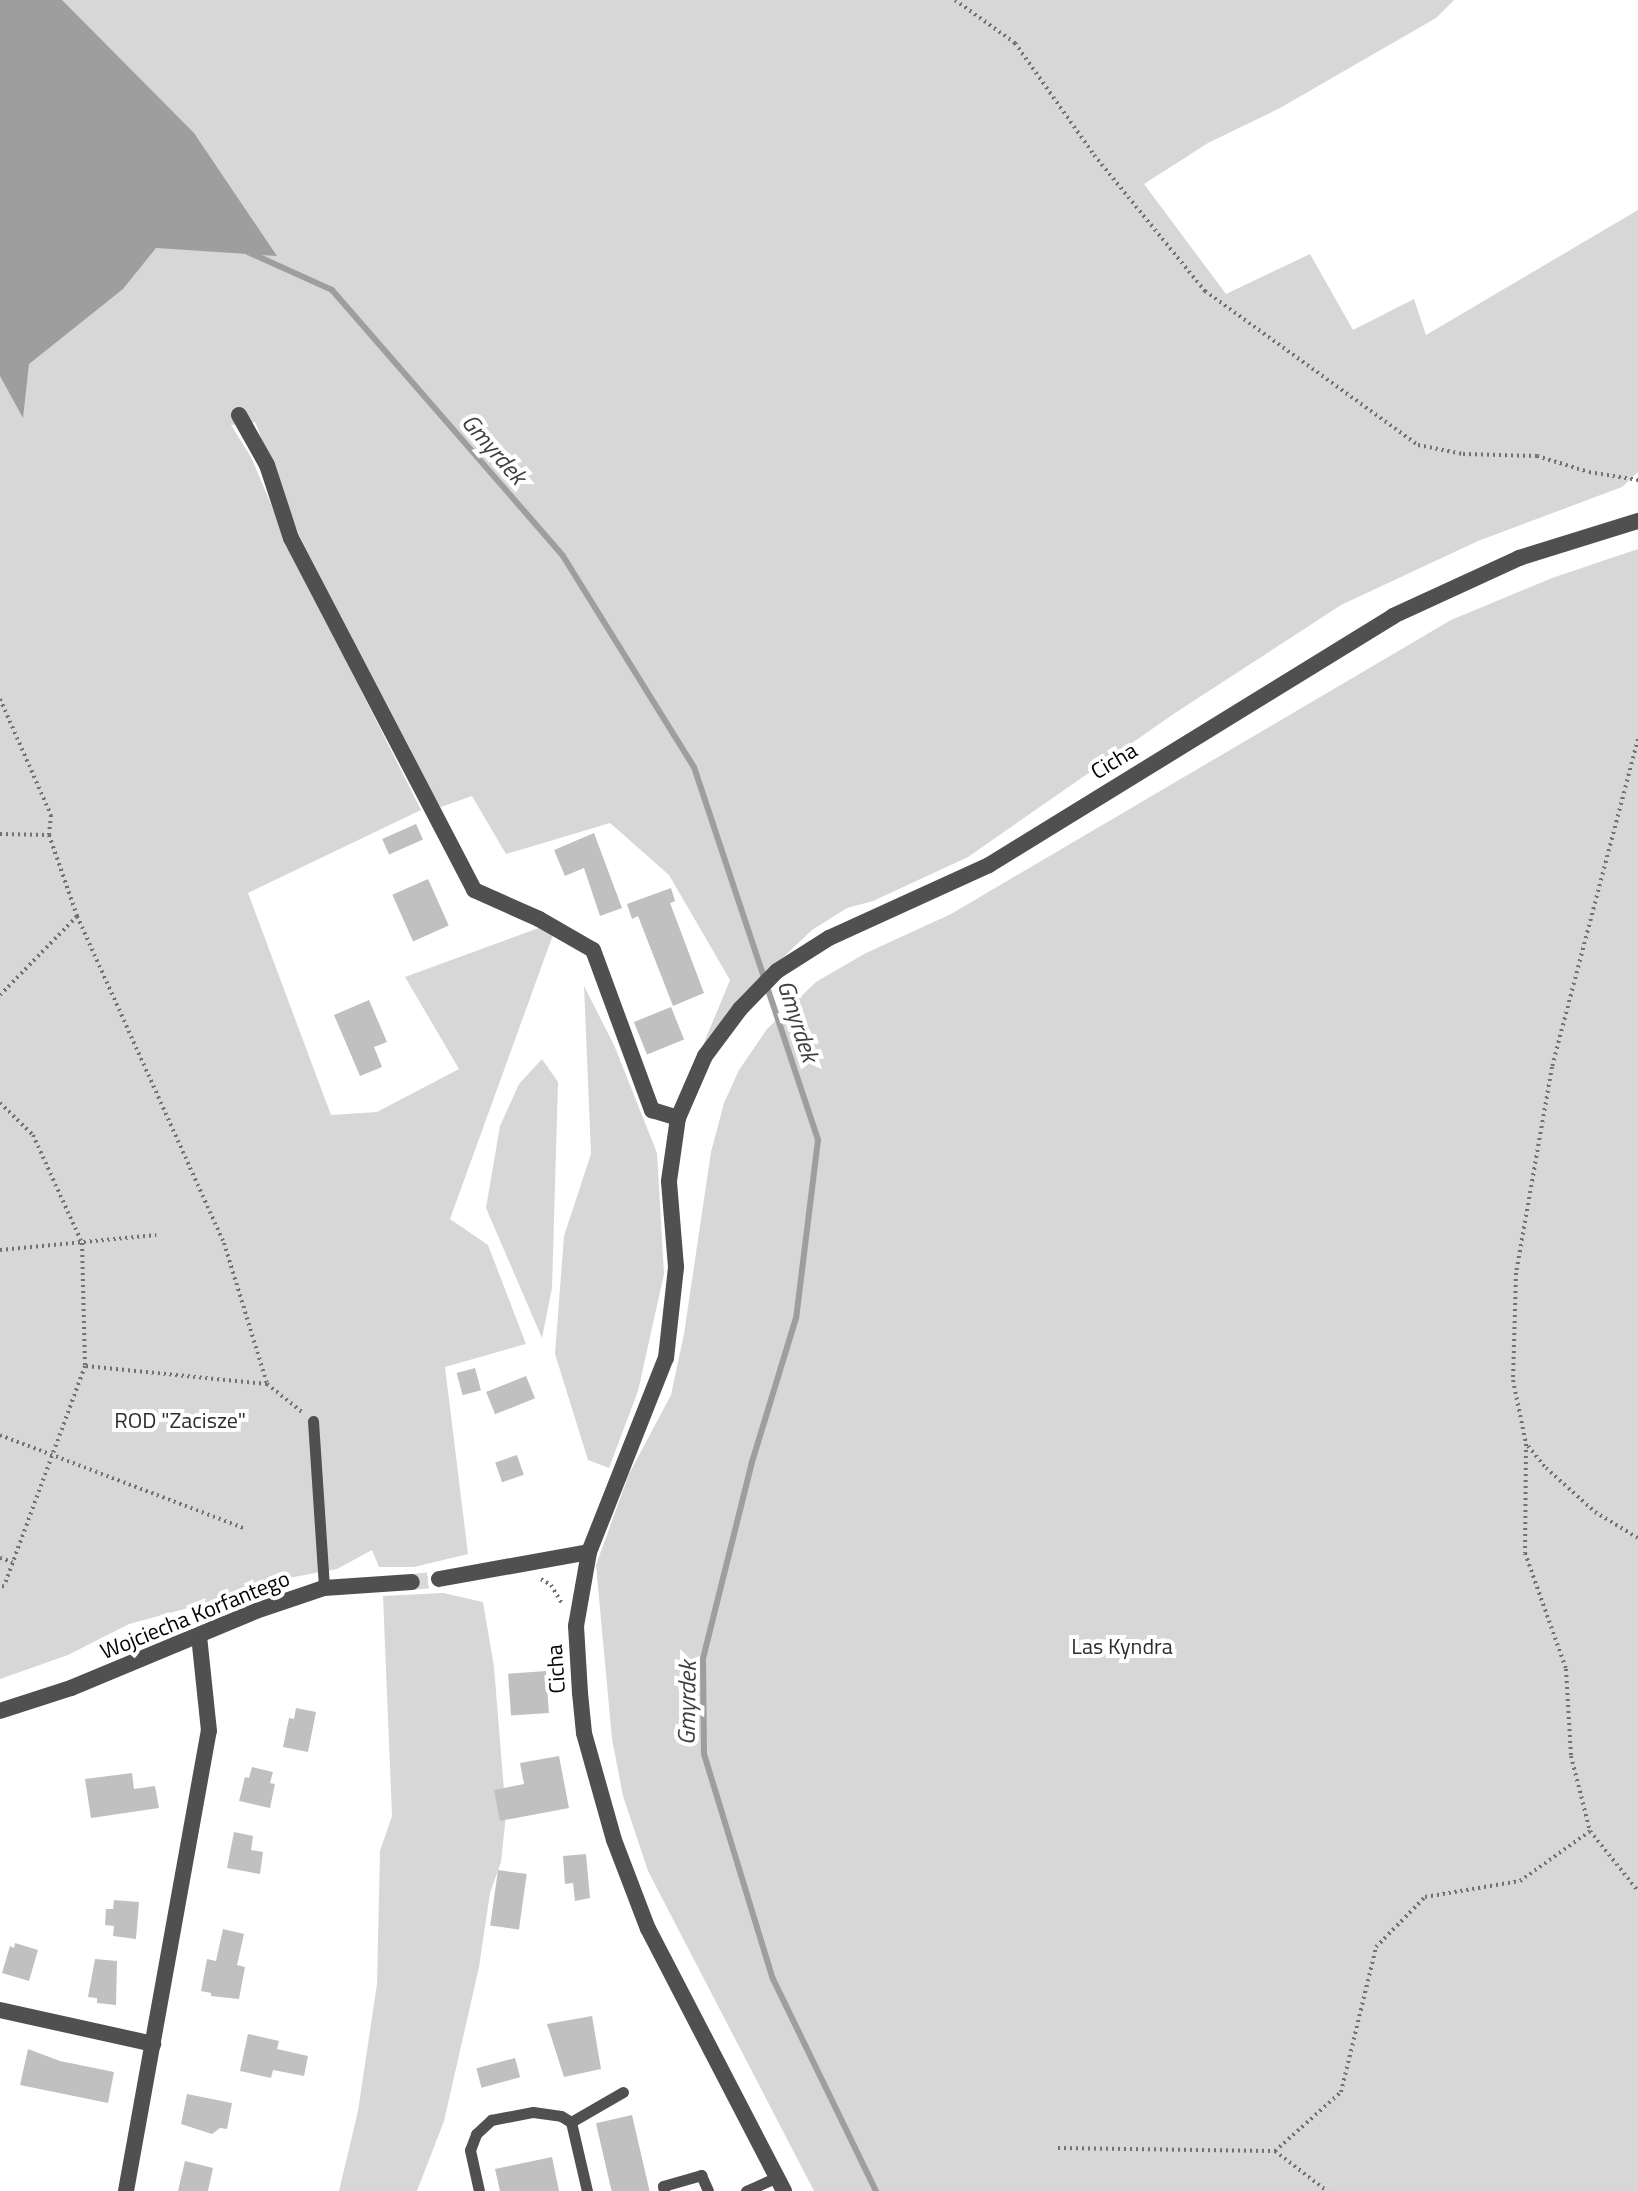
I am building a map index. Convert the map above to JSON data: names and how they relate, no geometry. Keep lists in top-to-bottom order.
{
  "streets": {
    "street": ["Cicha", "Wojciecha Korfantego"]
  },
  "water": ["Gmyrdek"],
  "parks": ["ROD \"Zacisze\"", "Las Kyndra"]
}
